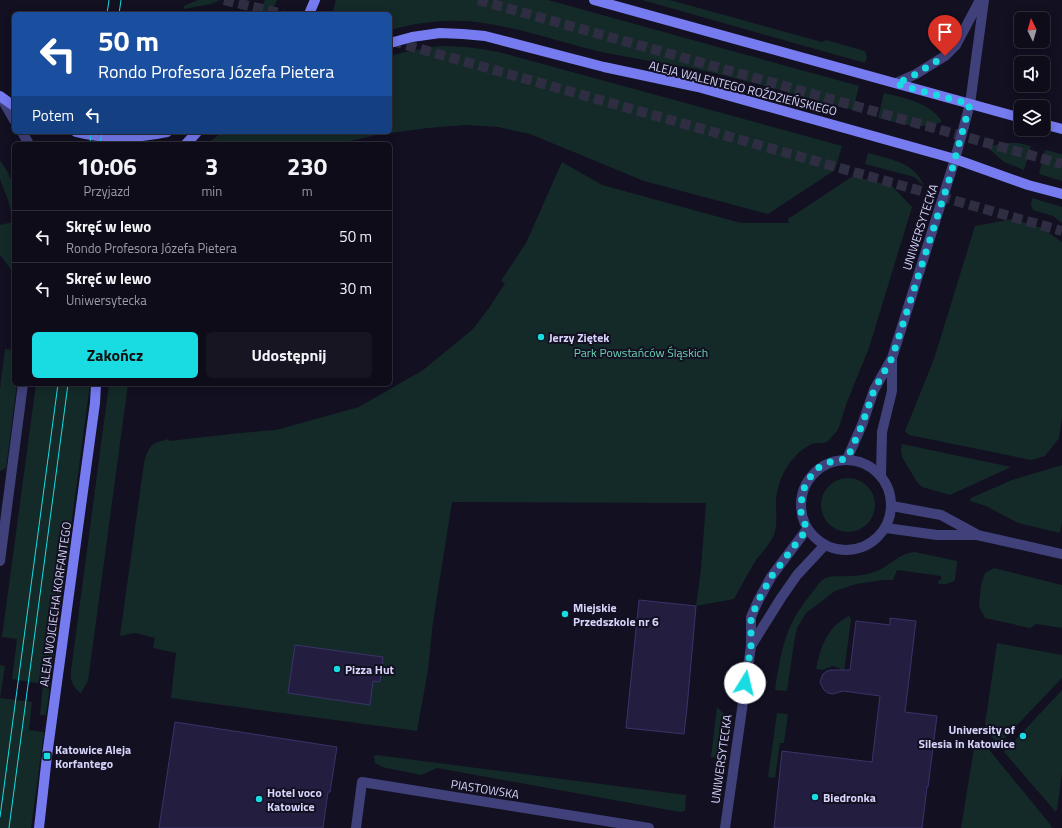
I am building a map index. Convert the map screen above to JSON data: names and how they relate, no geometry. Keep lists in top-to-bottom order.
{
  "streets": {
    "main road": ["ALEJA WALENTEGO ROŹDZIEŃSKIEGO", "ALEJA WOJCIECHA KORFANTEGO"],
    "street": ["UNIWERSYTECKA", "PIASTOWSKA"]
  },
  "crossings": [
    ["ALEJA WALENTEGO ROŹDZIEŃSKIEGO", "UNIWERSYTECKA"]
  ],
  "parks": ["Park Powstańców Śląskich"],
  "places": {
    "other": [
      "Jerzy Ziętek",
      "Miejskie Przedszkole nr 6",
      "Pizza Hut",
      "University of Silesia in Katowice",
      "Biedronka",
      "Hotel voco Katowice"
    ],
    "transit": ["Katowice Aleja Korfantego"]
  },
  "north": "top",
  "page": {
    "turn": ["50 m", "Rondo Profesora Józefa Pietera"],
    "then": "Potem",
    "eta": [
      "10:06",
      "Przyjazd",
      "3",
      "min",
      "230",
      "m"
    ],
    "list": [
      {
        "name": "Skręć w lewo",
        "note": "Rondo Profesora Józefa Pietera",
        "value": "50 m"
      },
      {
        "name": "Skręć w lewo",
        "note": "Uniwersytecka",
        "value": "30 m"
      }
    ],
    "buttons": ["Zakończ", "Udostępnij"]
  }
}
